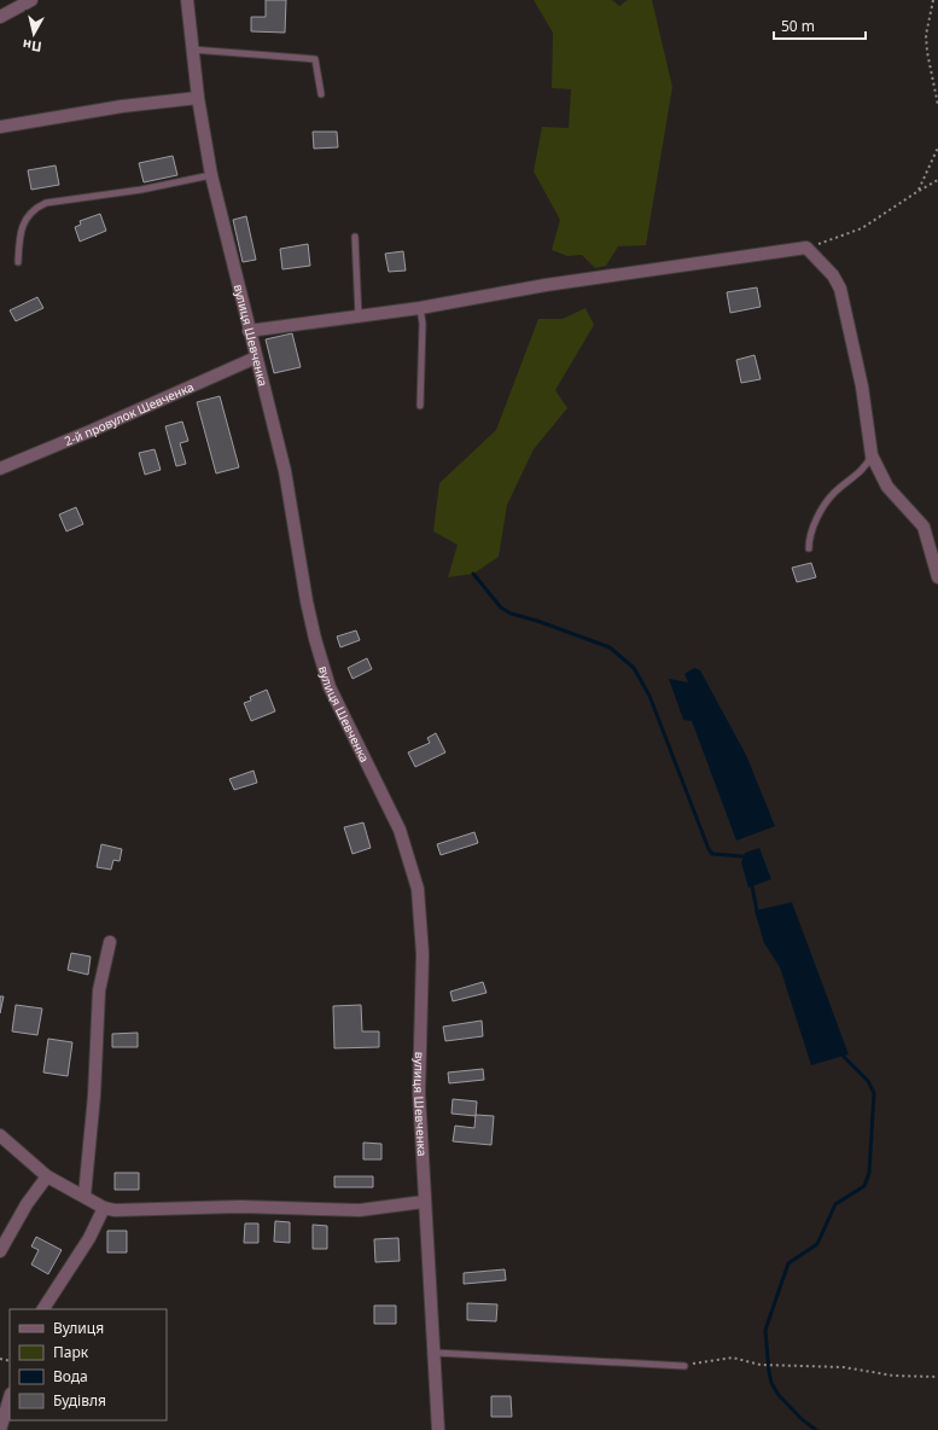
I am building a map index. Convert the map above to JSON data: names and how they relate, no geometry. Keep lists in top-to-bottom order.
{
  "streets": {
    "street": ["вулиця Шевченка", "2-й провулок Шевченка"]
  },
  "crossings": [
    ["вулиця Шевченка", "2-й провулок Шевченка"]
  ],
  "legend": [
    "Вулиця",
    "Парк",
    "Вода",
    "Будівля"
  ],
  "scale_bar": "50 m",
  "north": "bottom"
}
